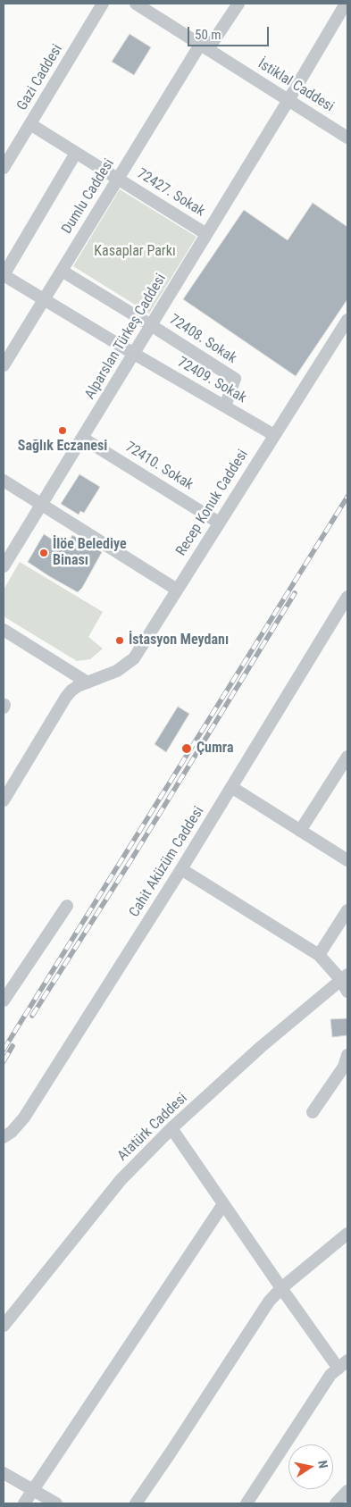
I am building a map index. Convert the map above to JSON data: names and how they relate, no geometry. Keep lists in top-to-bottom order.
{
  "streets": {
    "street": [
      "Gazi Caddesi",
      "İstiklal Caddesi",
      "72427. Sokak",
      "Dumlu Caddesi",
      "Alparslan Türkeş Caddesi",
      "72408. Sokak",
      "72409. Sokak",
      "72410. Sokak",
      "Recep Konuk Caddesi",
      "Cahit Aküzüm Caddesi",
      "Atatürk Caddesi"
    ]
  },
  "crossings": [
    ["Gazi Caddesi", "72427. Sokak"],
    ["İstiklal Caddesi", "Dumlu Caddesi"],
    ["İstiklal Caddesi", "Alparslan Türkeş Caddesi"],
    ["72427. Sokak", "Dumlu Caddesi"],
    ["72427. Sokak", "Alparslan Türkeş Caddesi"],
    ["Dumlu Caddesi", "72409. Sokak"],
    ["Alparslan Türkeş Caddesi", "72408. Sokak"],
    ["Alparslan Türkeş Caddesi", "72409. Sokak"],
    ["Alparslan Türkeş Caddesi", "72410. Sokak"],
    ["72408. Sokak", "72409. Sokak"],
    ["72409. Sokak", "Recep Konuk Caddesi"],
    ["72410. Sokak", "Recep Konuk Caddesi"]
  ],
  "parks": ["Kasaplar Parkı"],
  "places": [
    "Sağlık Eczanesi",
    "İlöe Belediye Binası",
    "İstasyon Meydanı",
    "Çumra"
  ],
  "scale_bar": "50 m",
  "north": "right"
}
